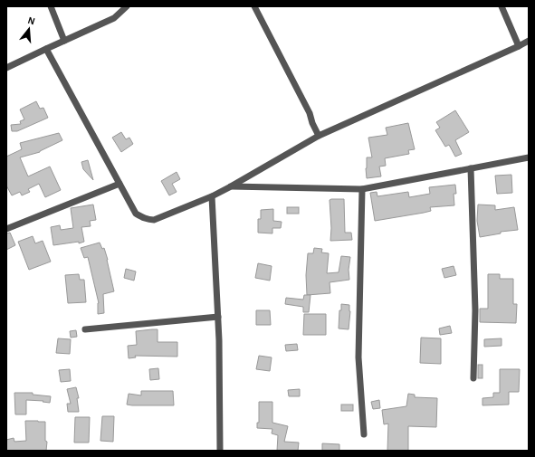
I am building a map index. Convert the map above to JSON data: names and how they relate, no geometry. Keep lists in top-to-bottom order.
{
  "north": "top"
}
